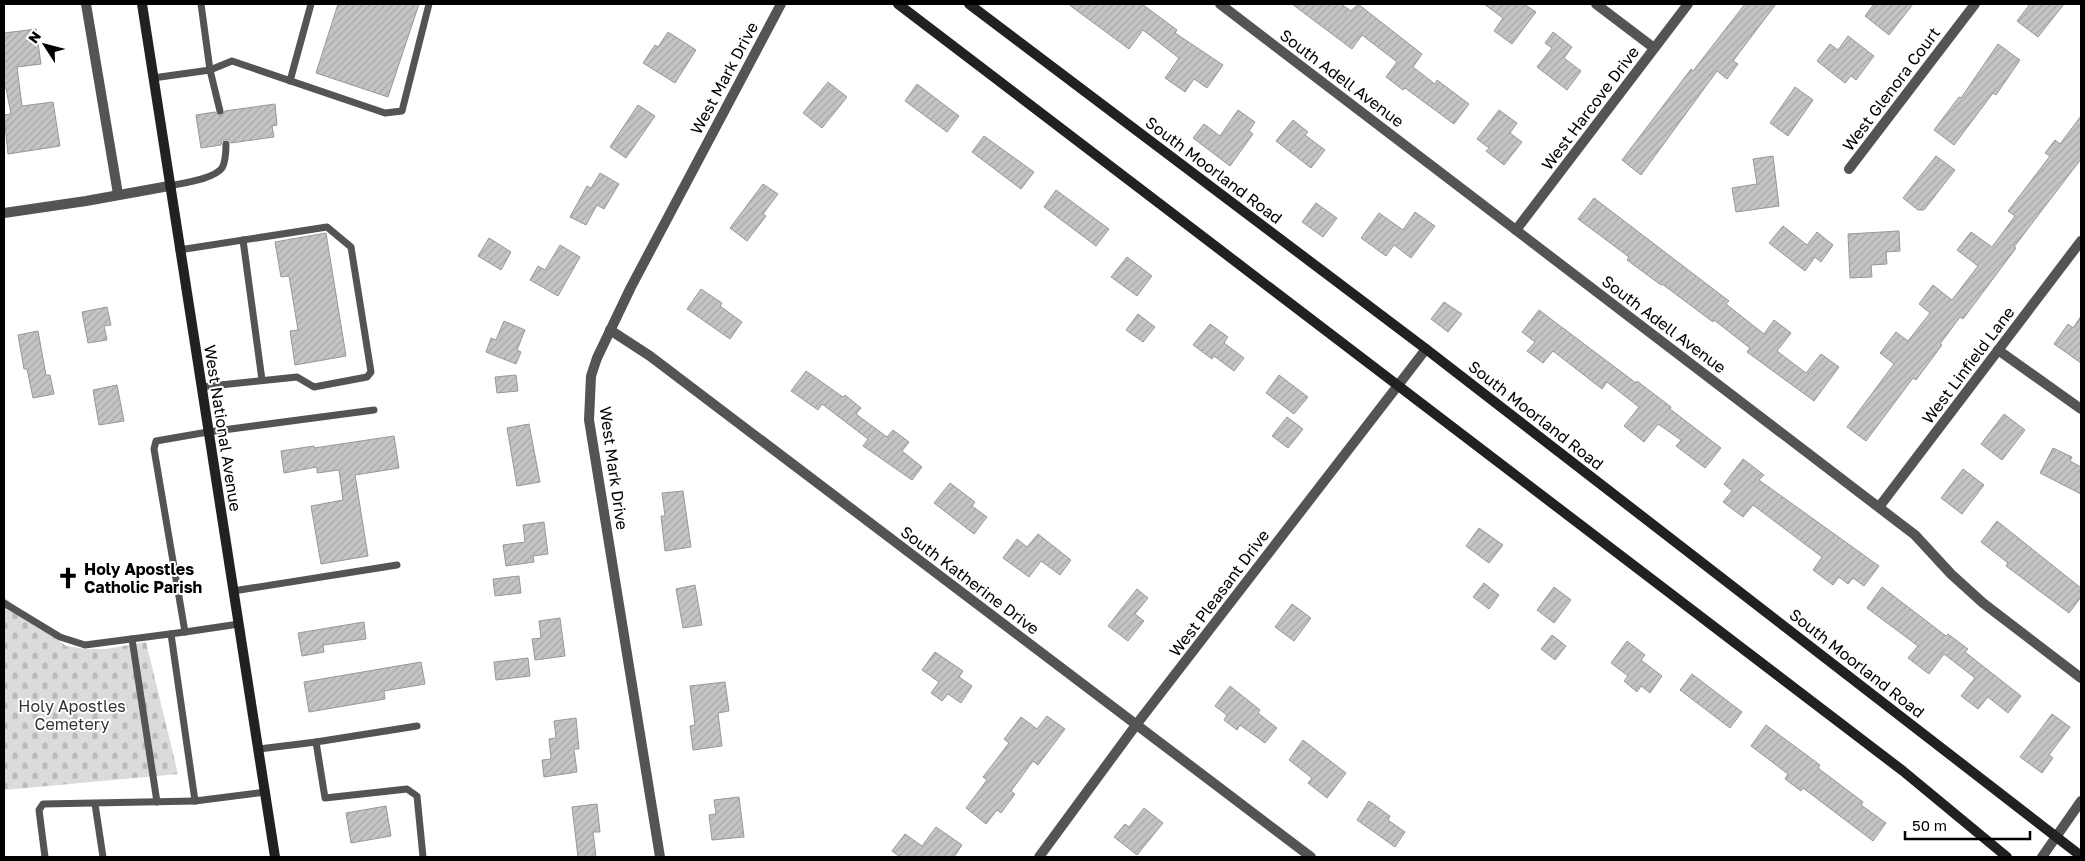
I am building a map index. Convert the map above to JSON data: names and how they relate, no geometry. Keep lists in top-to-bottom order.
{
  "streets": {
    "main road": ["South Moorland Road", "West National Avenue"],
    "street": [
      "West Mark Drive",
      "South Adell Avenue",
      "West Glenora Court",
      "West Harcove Drive",
      "West Linfield Lane",
      "South Katherine Drive",
      "West Pleasant Drive"
    ]
  },
  "crossings": [
    ["West Mark Drive", "South Katherine Drive"],
    ["South Adell Avenue", "West Harcove Drive"],
    ["South Adell Avenue", "West Linfield Lane"],
    ["South Moorland Road", "West Pleasant Drive"],
    ["South Katherine Drive", "West Pleasant Drive"]
  ],
  "parks": ["Holy Apostles Cemetery"],
  "places": {
    "church": ["Holy Apostles Catholic Parish"]
  },
  "scale_bar": "50 m",
  "north": "top left"
}
